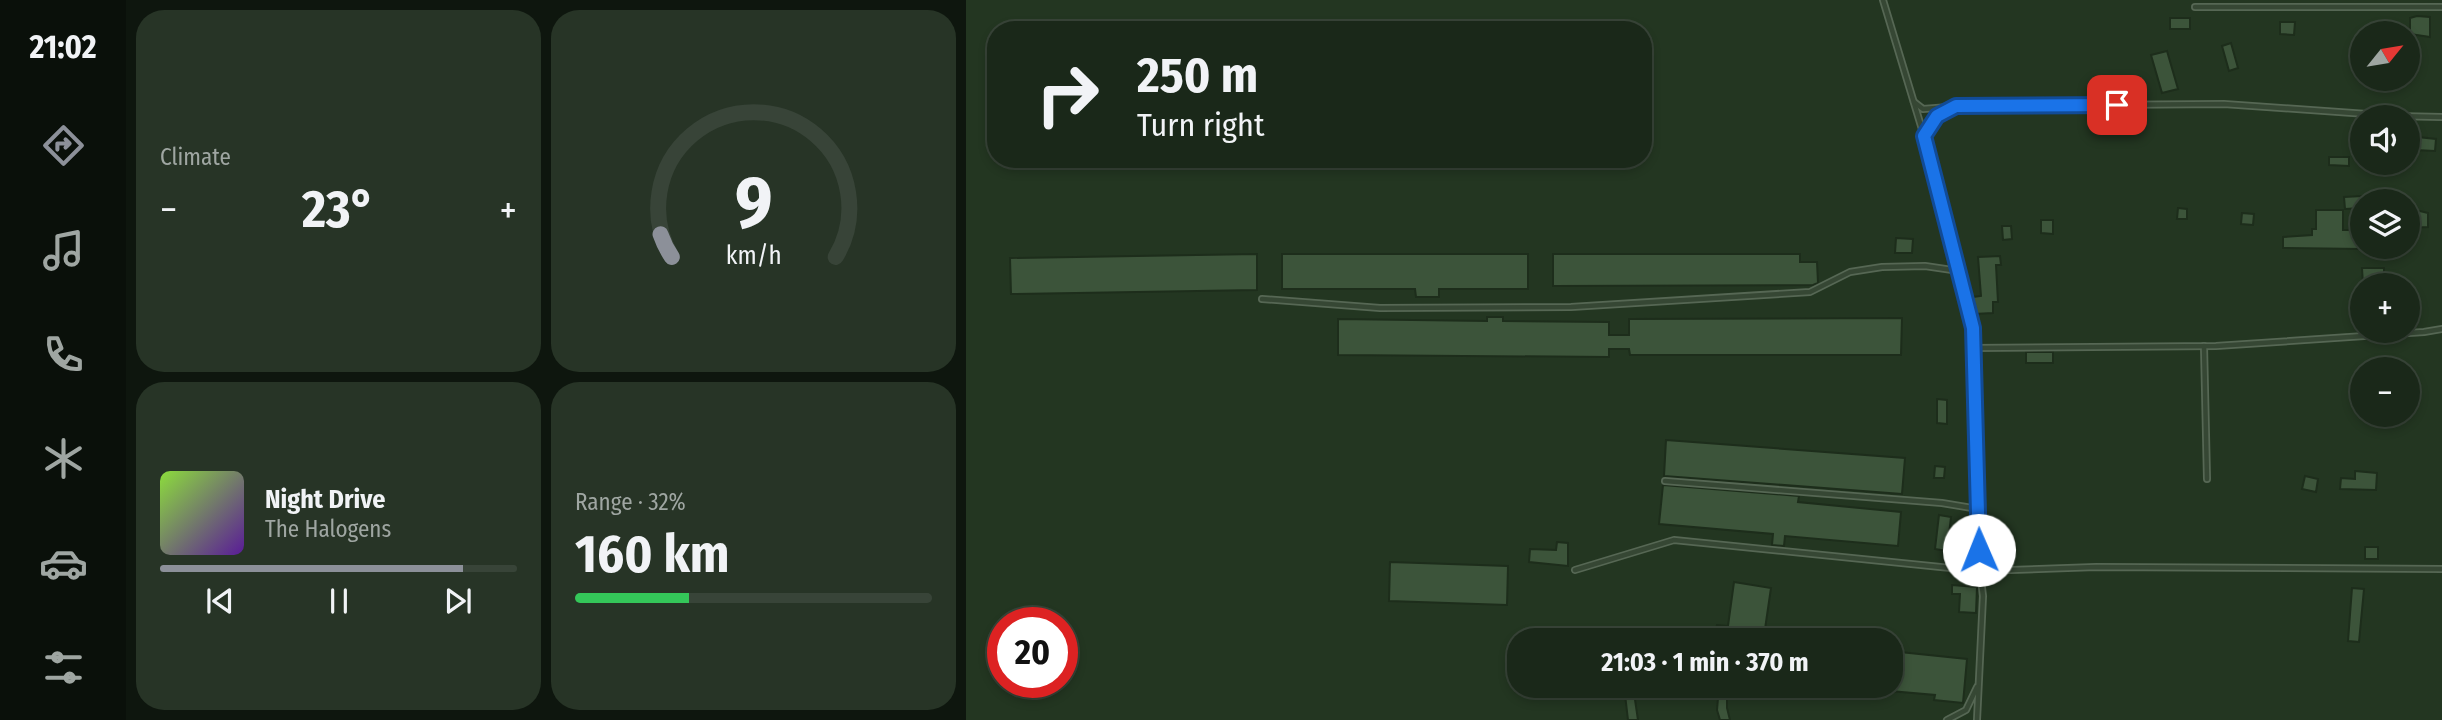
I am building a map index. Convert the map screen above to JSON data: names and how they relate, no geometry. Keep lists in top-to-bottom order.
{
  "north": "top right",
  "page": {
    "tabs": "21:02",
    "tile": [
      "Climate",
      ["Range · 32%", "160 km"]
    ],
    "map_buttons": ["+", "−"],
    "turn": ["250 m", "Turn right"],
    "heat": ["−", "23°", "+"],
    "song": ["Night Drive", "The Halogens"],
    "limit": "20",
    "trip": "21:03 · 1 min · 370 m",
    "gauge": ["9", "km/h"]
  }
}
